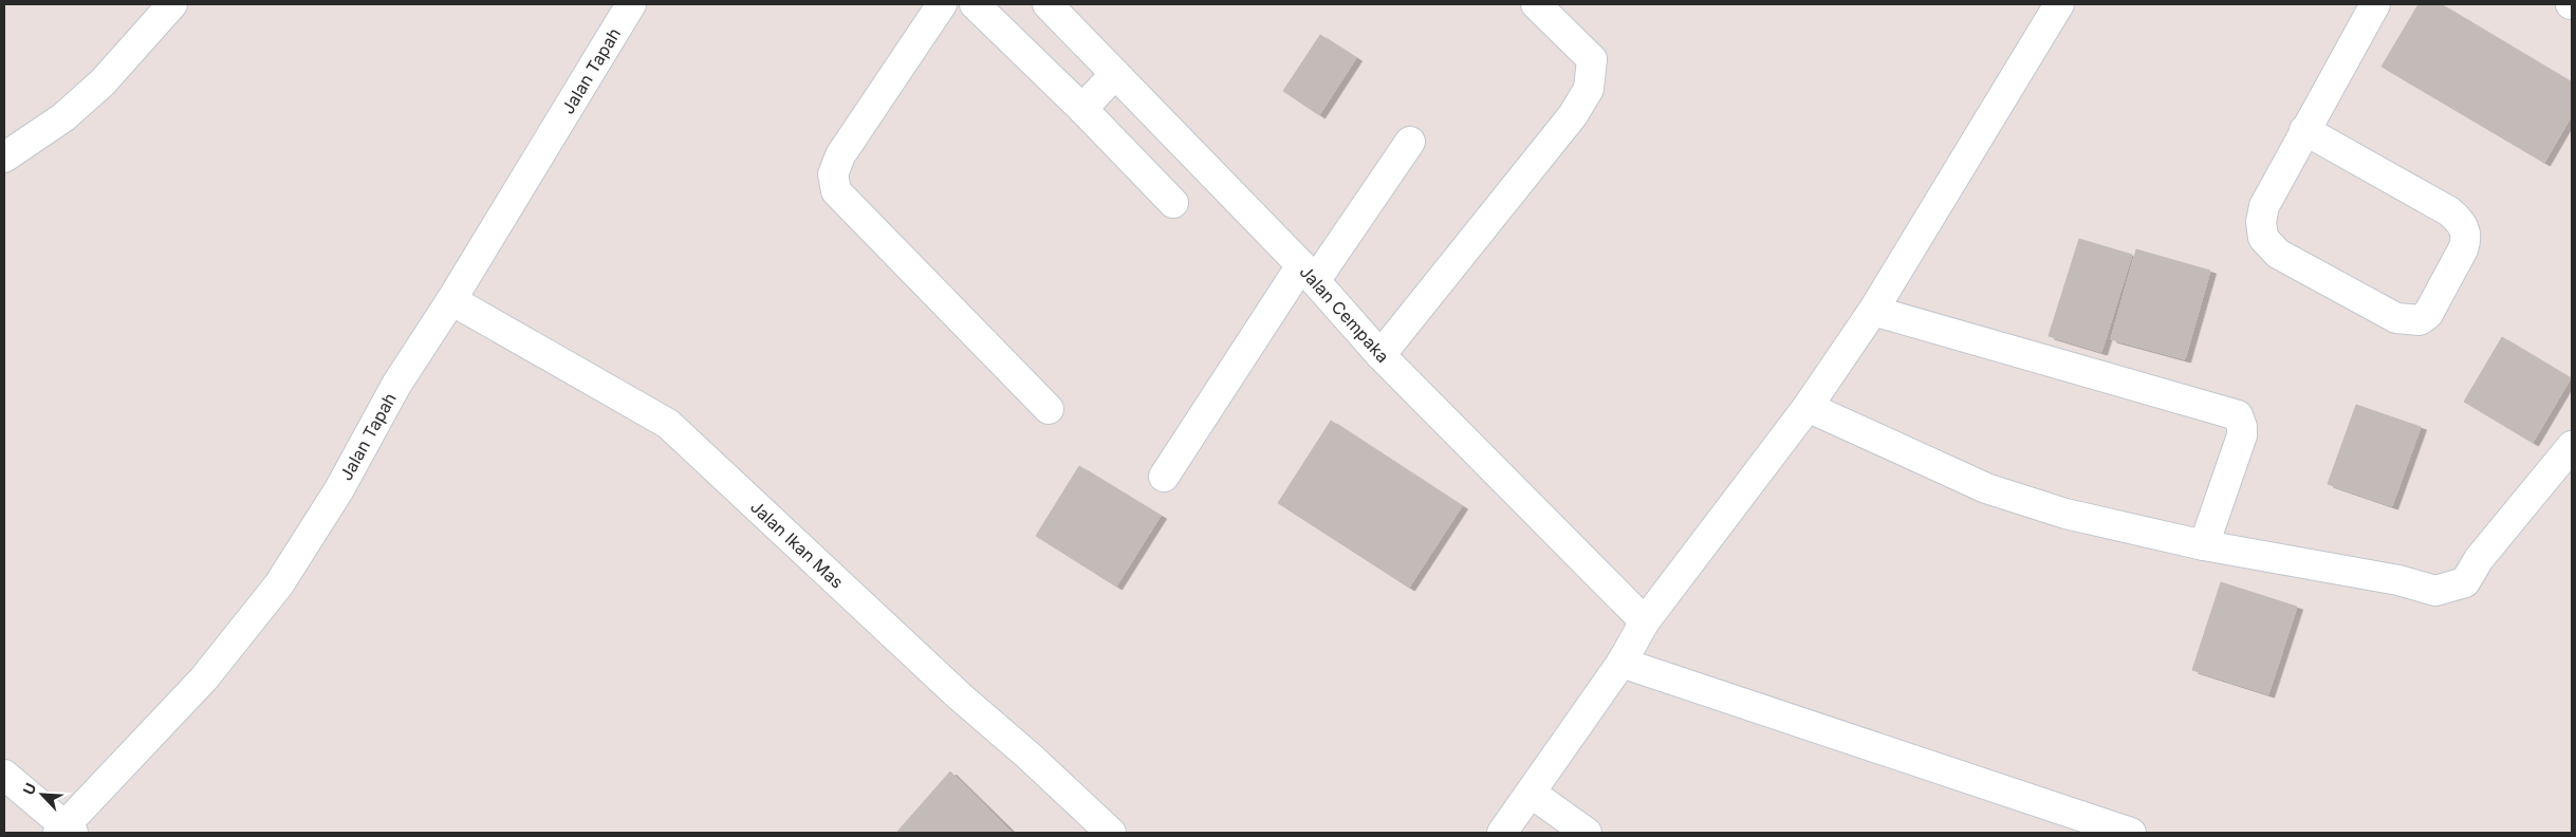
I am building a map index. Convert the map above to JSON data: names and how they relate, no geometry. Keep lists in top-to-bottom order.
{
  "streets": {
    "street": ["Jalan Tapah", "Jalan Cempaka", "Jalan Ikan Mas"]
  },
  "crossings": [
    ["Jalan Tapah", "Jalan Ikan Mas"]
  ],
  "north": "top left"
}
